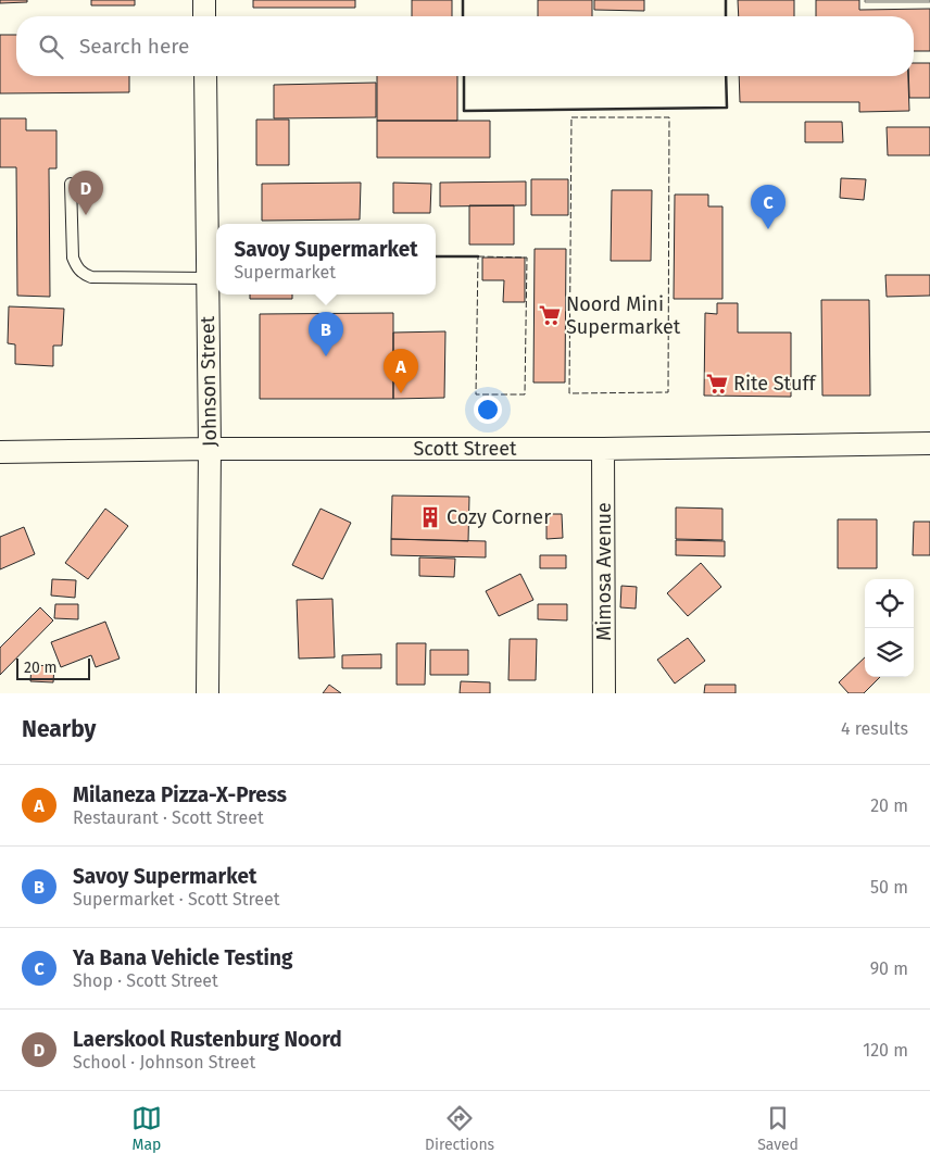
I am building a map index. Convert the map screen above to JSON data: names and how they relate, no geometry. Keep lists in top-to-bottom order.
{
  "streets": {
    "street": ["Johnson Street", "Scott Street", "Mimosa Avenue"]
  },
  "crossings": [
    ["Johnson Street", "Scott Street"],
    ["Scott Street", "Mimosa Avenue"]
  ],
  "places": {
    "supermarket": ["Noord Mini Supermarket", "Rite Stuff"],
    "building": ["Cozy Corner"]
  },
  "scale_bar": "20 m",
  "page": {
    "search": "Search here",
    "pins": [
      "D",
      "C",
      "B",
      "A"
    ],
    "popup": ["Savoy Supermarket", "Supermarket"],
    "scale": "20 m",
    "heading": ["Nearby", "4 results"],
    "list": [
      {
        "mark": "A",
        "name": "Milaneza Pizza-X-Press",
        "note": "Restaurant · Scott Street",
        "value": "20 m"
      },
      {
        "mark": "B",
        "name": "Savoy Supermarket",
        "note": "Supermarket · Scott Street",
        "value": "50 m"
      },
      {
        "mark": "C",
        "name": "Ya Bana Vehicle Testing",
        "note": "Shop · Scott Street",
        "value": "90 m"
      },
      {
        "mark": "D",
        "name": "Laerskool Rustenburg Noord",
        "note": "School · Johnson Street",
        "value": "120 m"
      }
    ],
    "nav": ["Map", "Directions", "Saved"]
  }
}
